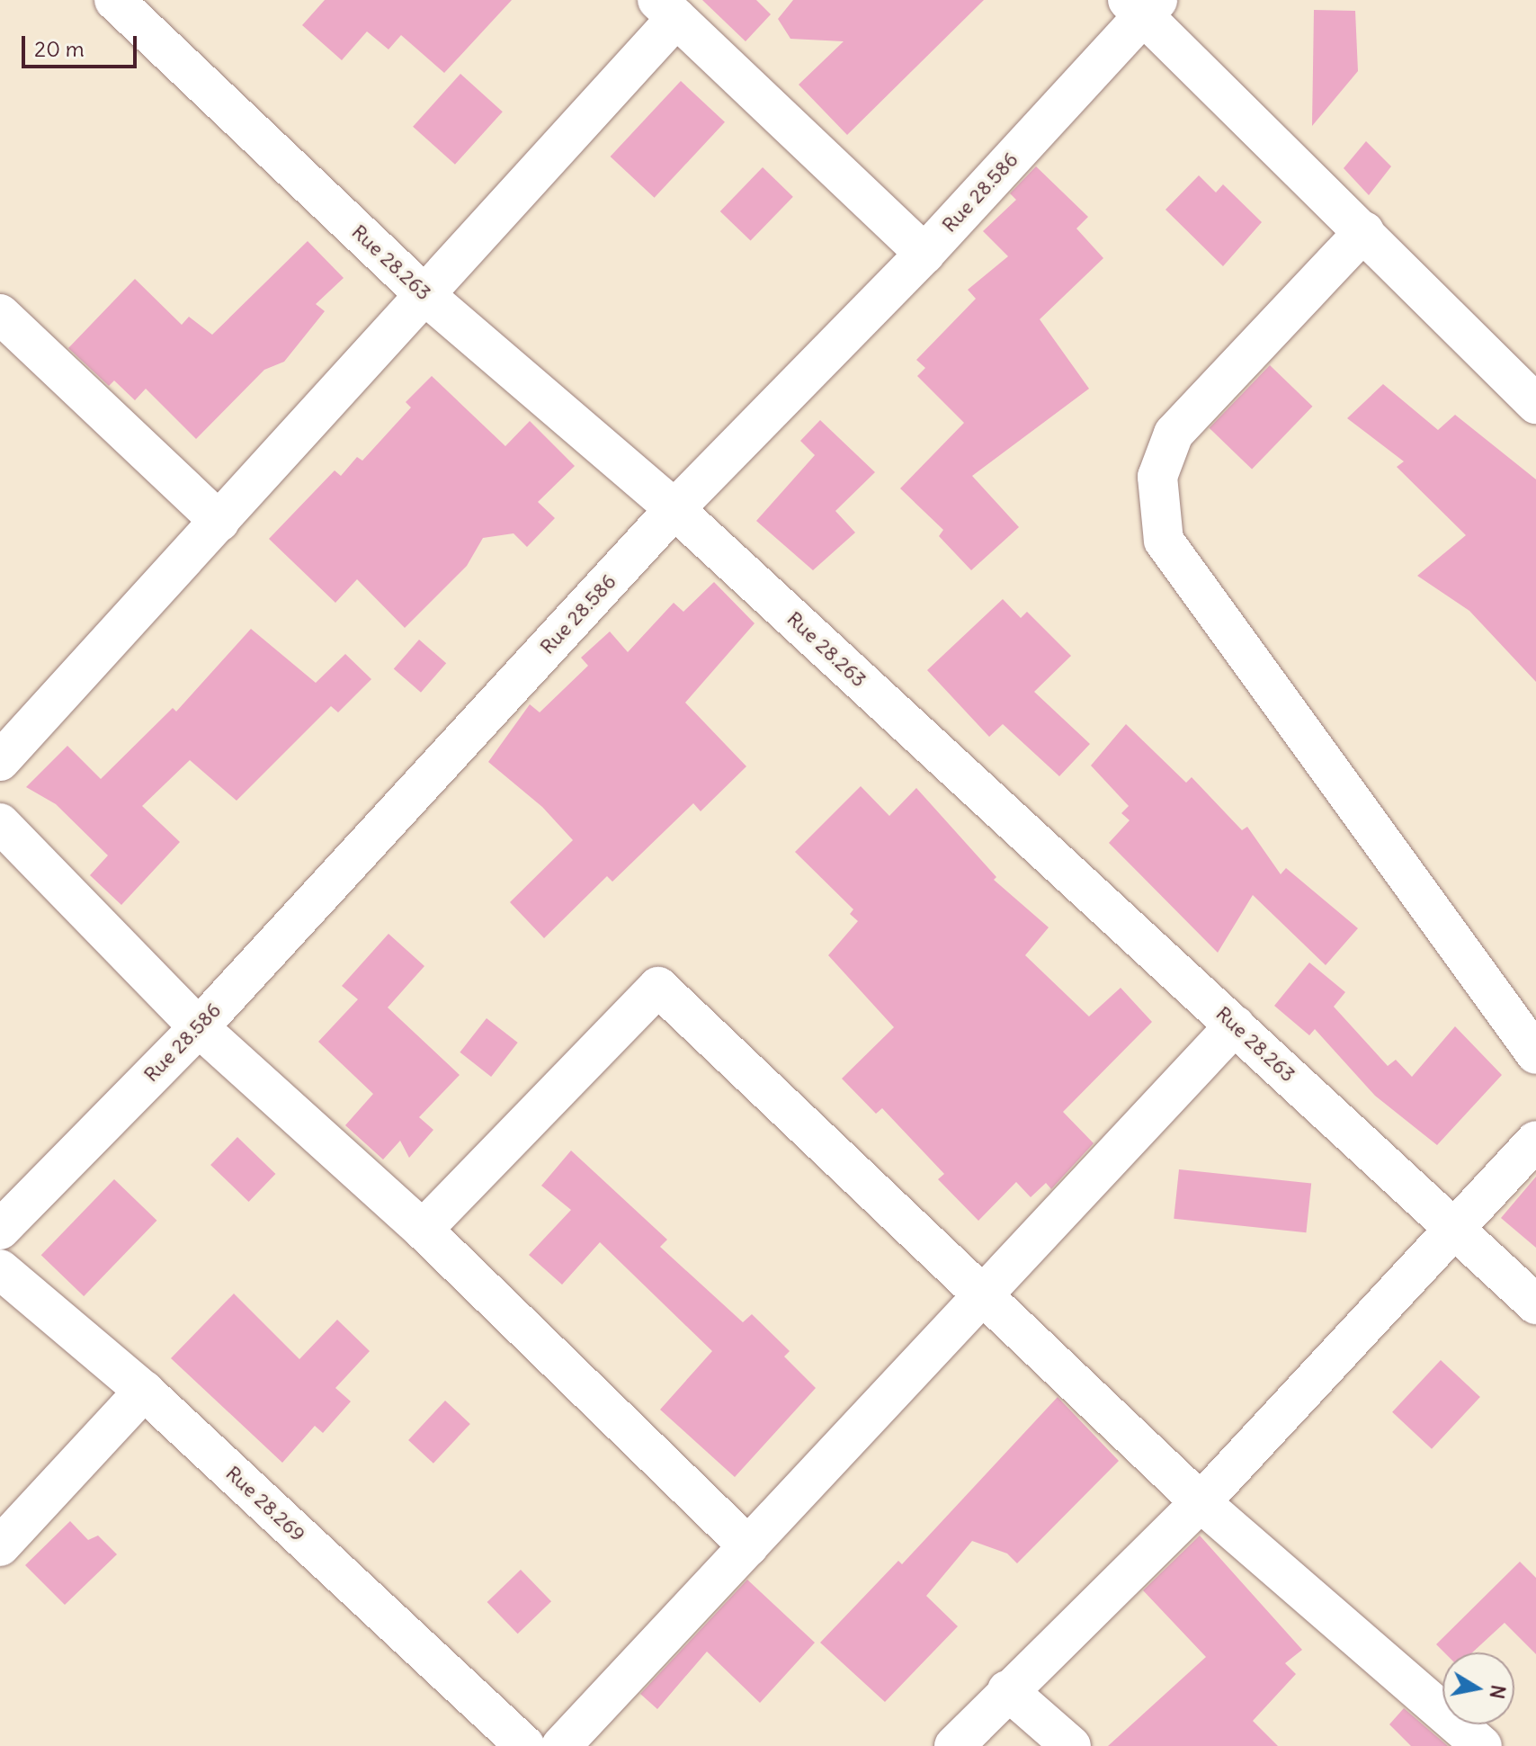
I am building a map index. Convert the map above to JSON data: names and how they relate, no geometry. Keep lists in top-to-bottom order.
{
  "streets": {
    "street": ["Rue 28.586", "Rue 28.263", "Rue 28.269"]
  },
  "crossings": [
    ["Rue 28.586", "Rue 28.263"]
  ],
  "scale_bar": "20 m",
  "north": "right"
}
